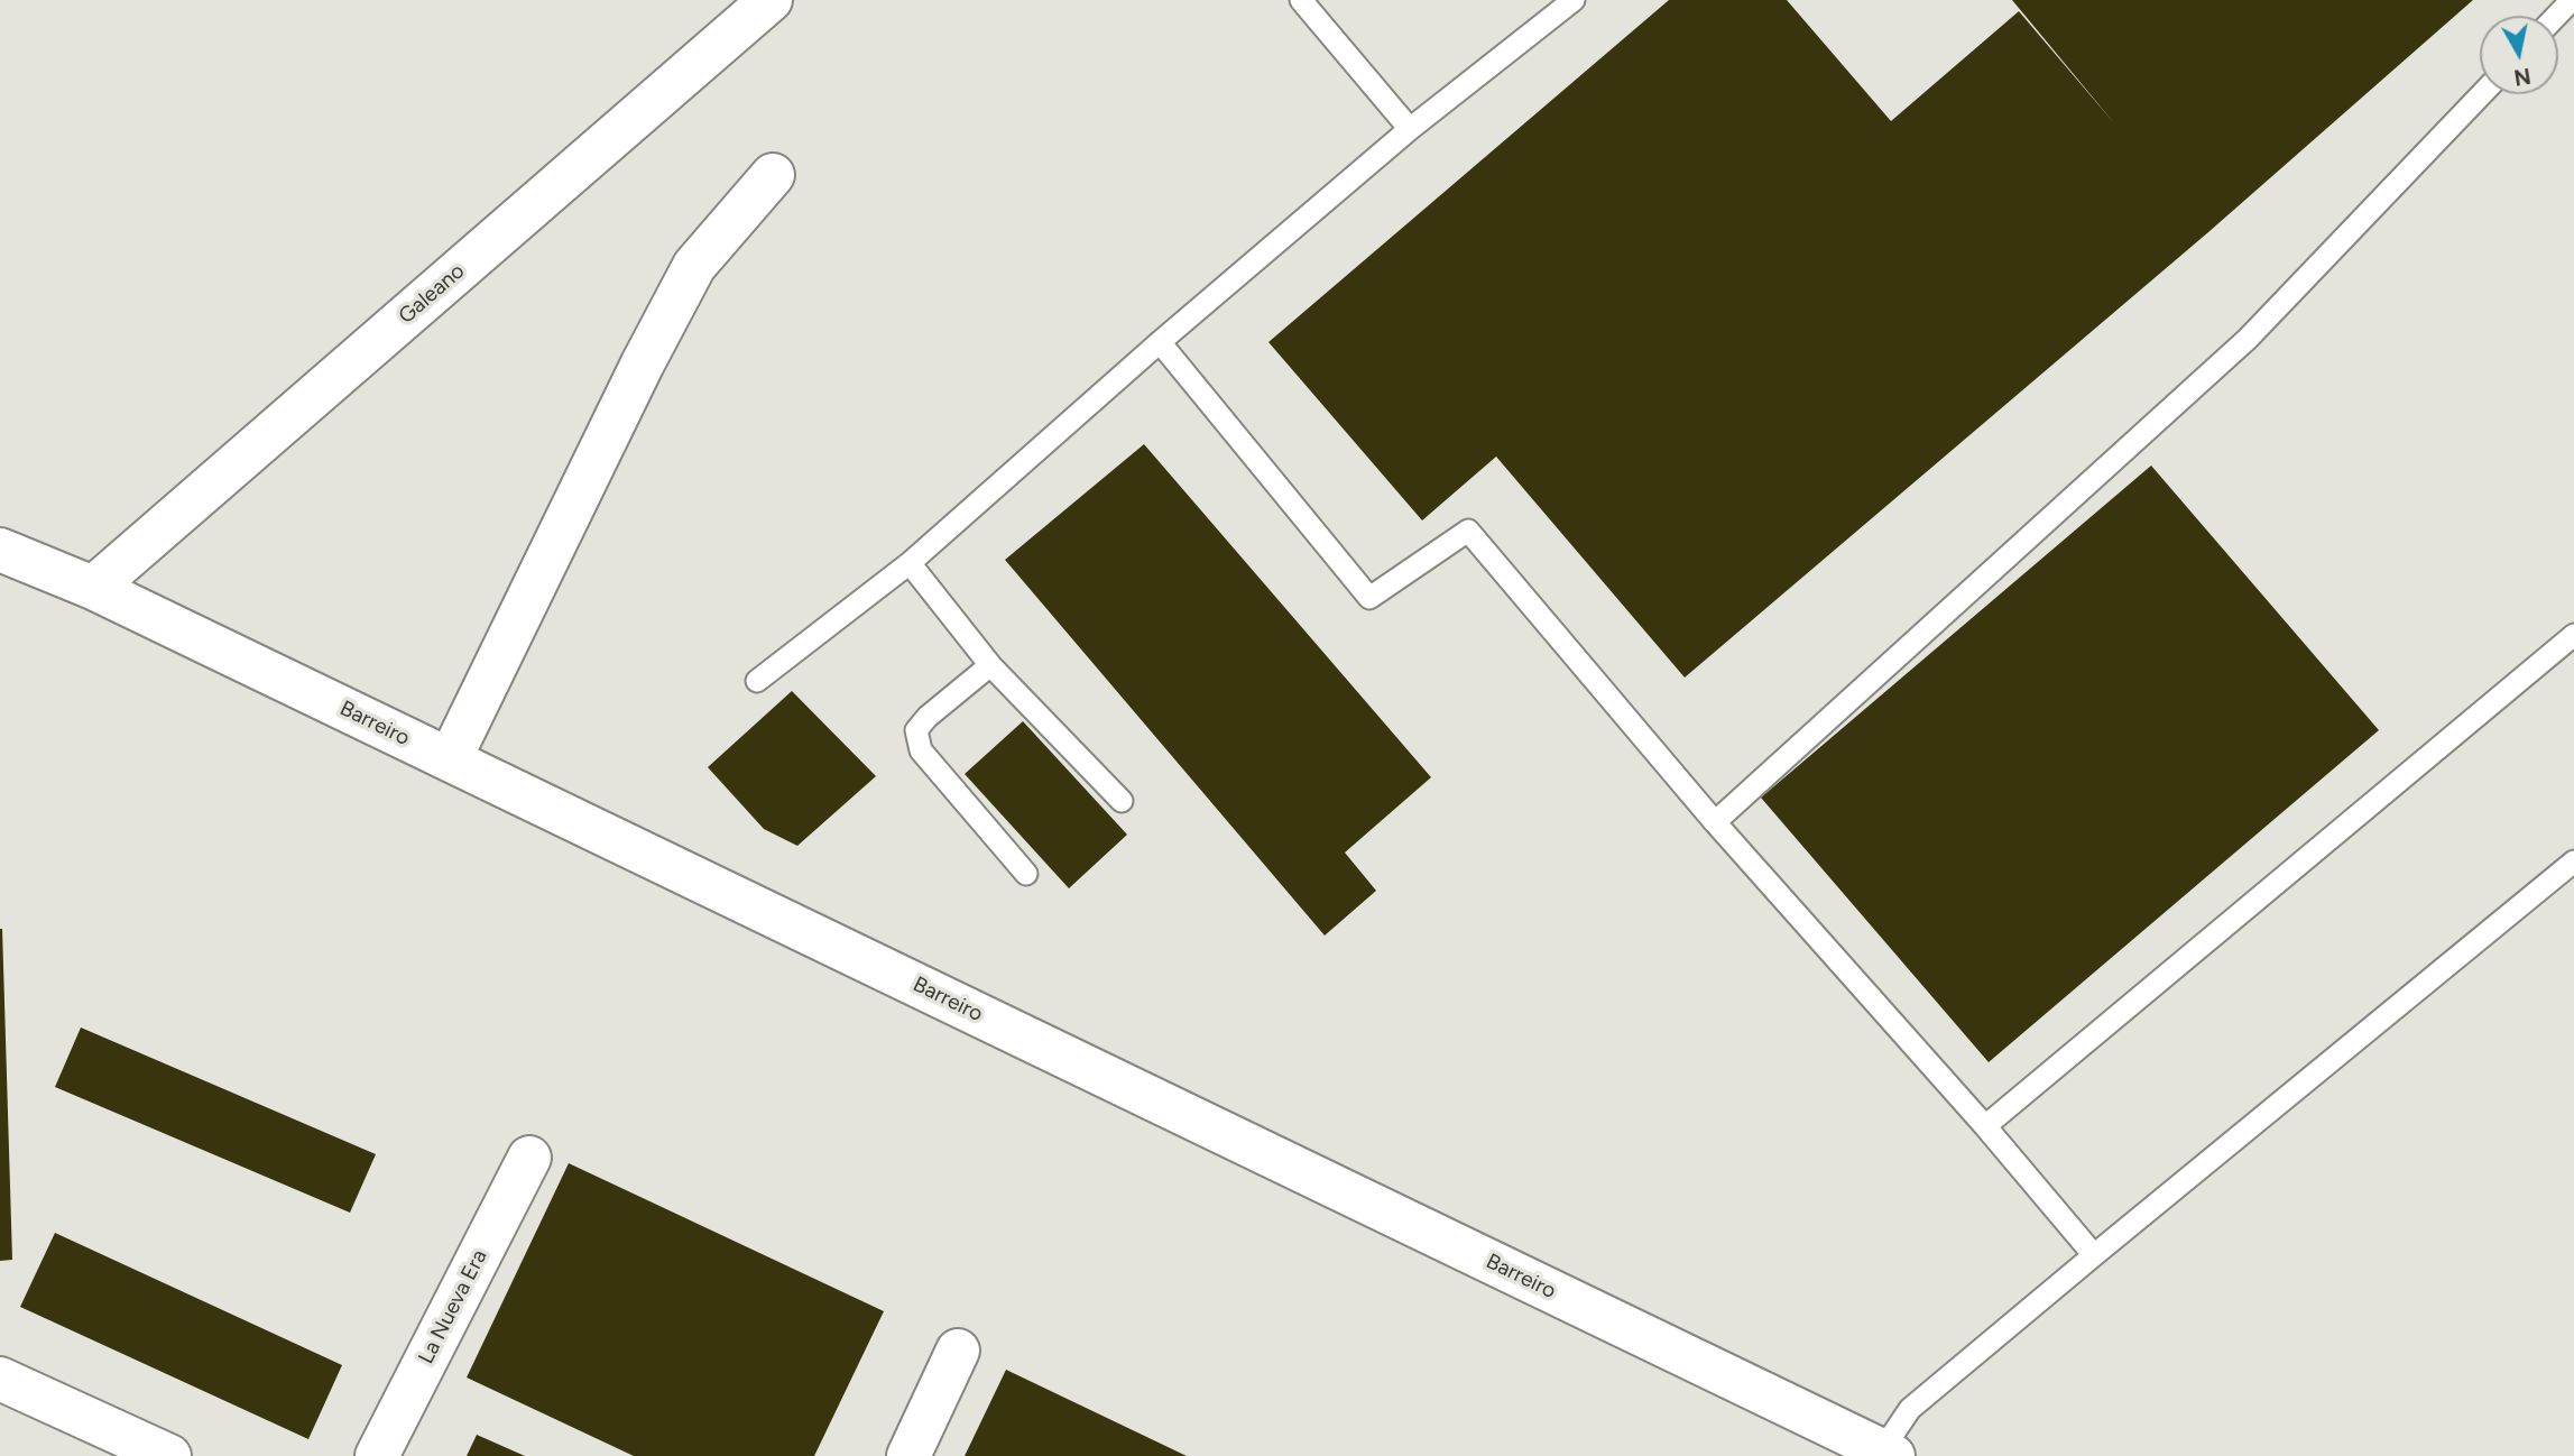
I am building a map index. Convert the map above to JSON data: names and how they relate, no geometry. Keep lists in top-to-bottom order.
{
  "streets": {
    "street": ["Galeano", "Barreiro", "La Nueva Era"]
  },
  "crossings": [
    ["Galeano", "Barreiro"]
  ],
  "north": "bottom"
}
